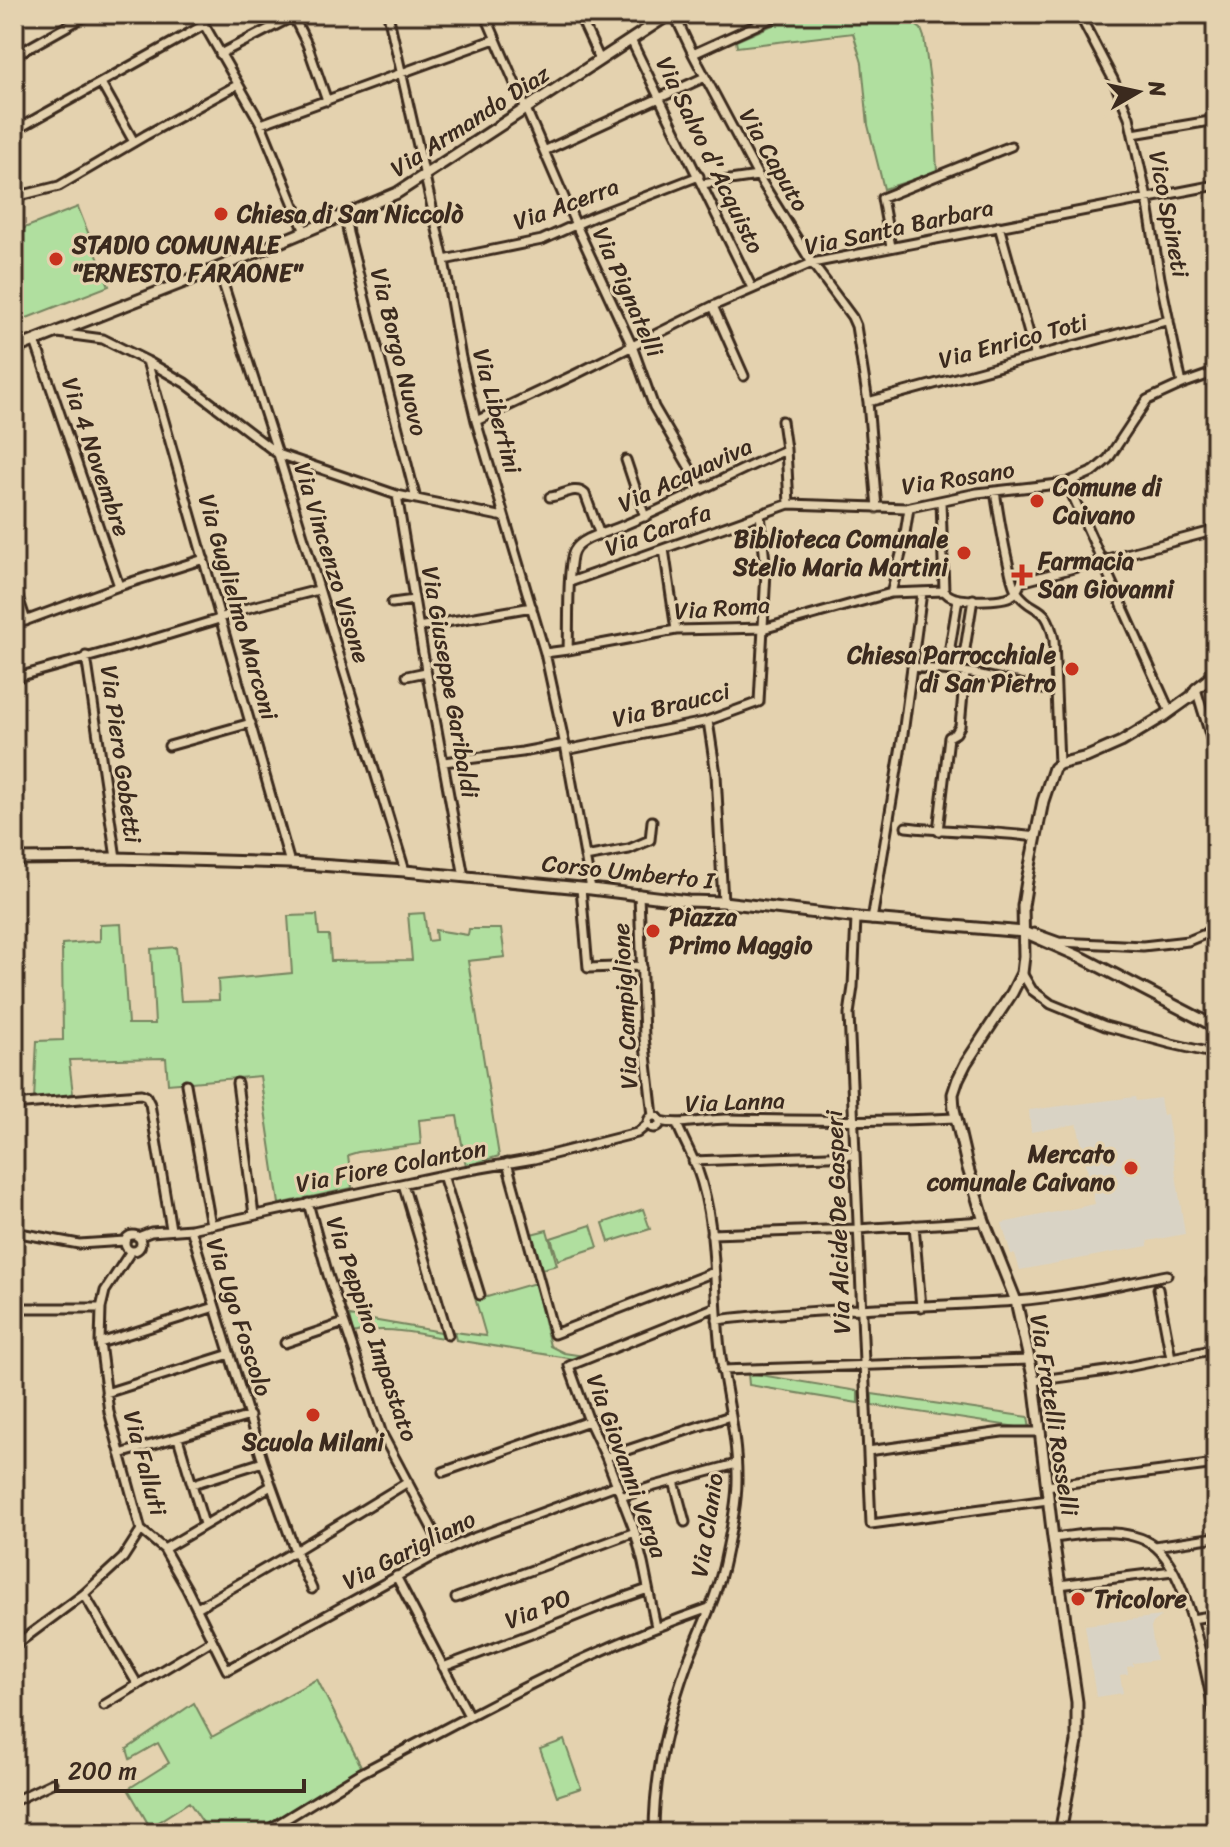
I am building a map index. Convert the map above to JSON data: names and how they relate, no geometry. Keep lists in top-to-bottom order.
{
  "streets": {
    "main road": ["Via Armando Diaz", "Corso Umberto I", "Via Fratelli Rosselli"],
    "street": [
      "Via Salvo d'Acquisto",
      "Via Caputo",
      "Via Acerra",
      "Vico Spineti",
      "Via Santa Barbara",
      "Via Pignatelli",
      "Via Enrico Toti",
      "Via Borgo Nuovo",
      "Via Libertini",
      "Via 4 Novembre",
      "Via Acquaviva",
      "Via Rosano",
      "Via Carafa",
      "Via Vincenzo Visone",
      "Via Guglielmo Marconi",
      "Via Roma",
      "Via Giuseppe Garibaldi",
      "Via Braucci",
      "Via Piero Gobetti",
      "Via Campiglione",
      "Via Lanna",
      "Via Fiore Colanton",
      "Via Alcide De Gasperi",
      "Via Ugo Foscolo",
      "Via Peppino Impastato",
      "Via Falluti",
      "Via Giovanni Verga",
      "Via Clanio",
      "Via Garigliano",
      "Via PO"
    ]
  },
  "crossings": [
    ["Via Armando Diaz", "Via Salvo d'Acquisto"],
    ["Via Armando Diaz", "Via Caputo"],
    ["Via Armando Diaz", "Via Pignatelli"],
    ["Via Armando Diaz", "Via Borgo Nuovo"],
    ["Via Armando Diaz", "Via Libertini"],
    ["Via Armando Diaz", "Via 4 Novembre"],
    ["Via Armando Diaz", "Via Vincenzo Visone"],
    ["Via Salvo d'Acquisto", "Via Acerra"],
    ["Via Salvo d'Acquisto", "Via Santa Barbara"],
    ["Via Caputo", "Via Acerra"],
    ["Via Caputo", "Via Santa Barbara"],
    ["Via Caputo", "Via Enrico Toti"],
    ["Via Caputo", "Via Rosano"],
    ["Via Acerra", "Via Pignatelli"],
    ["Via Acerra", "Via Libertini"],
    ["Vico Spineti", "Via Santa Barbara"],
    ["Vico Spineti", "Via Enrico Toti"],
    ["Vico Spineti", "Via Rosano"],
    ["Via Santa Barbara", "Via Pignatelli"],
    ["Via Santa Barbara", "Via Libertini"],
    ["Via Pignatelli", "Via Acquaviva"],
    ["Via Libertini", "Via Roma"],
    ["Via Libertini", "Via Braucci"],
    ["Via Libertini", "Corso Umberto I"],
    ["Via Libertini", "Via Campiglione"],
    ["Via Acquaviva", "Via Carafa"],
    ["Via Rosano", "Via Carafa"],
    ["Via Vincenzo Visone", "Corso Umberto I"],
    ["Via Guglielmo Marconi", "Corso Umberto I"],
    ["Via Roma", "Via Braucci"],
    ["Via Giuseppe Garibaldi", "Via Braucci"],
    ["Via Giuseppe Garibaldi", "Corso Umberto I"],
    ["Via Piero Gobetti", "Corso Umberto I"],
    ["Corso Umberto I", "Via Campiglione"],
    ["Corso Umberto I", "Via Alcide De Gasperi"],
    ["Corso Umberto I", "Via Fratelli Rosselli"],
    ["Via Campiglione", "Via Lanna"],
    ["Via Campiglione", "Via Fiore Colanton"],
    ["Via Lanna", "Via Fiore Colanton"],
    ["Via Lanna", "Via Alcide De Gasperi"],
    ["Via Lanna", "Via Fratelli Rosselli"],
    ["Via Lanna", "Via Clanio"],
    ["Via Fiore Colanton", "Via Ugo Foscolo"],
    ["Via Fiore Colanton", "Via Peppino Impastato"],
    ["Via Fiore Colanton", "Via Falluti"],
    ["Via Alcide De Gasperi", "Via Fratelli Rosselli"],
    ["Via Peppino Impastato", "Via Garigliano"],
    ["Via Falluti", "Via Garigliano"],
    ["Via Giovanni Verga", "Via Clanio"],
    ["Via Giovanni Verga", "Via Garigliano"],
    ["Via Giovanni Verga", "Via PO"]
  ],
  "places": {
    "other": [
      "Chiesa di San Niccolò",
      "STADIO COMUNALE \"ERNESTO FARAONE\"",
      "Comune di Caivano",
      "Biblioteca Comunale Stelio Maria Martini",
      "Chiesa Parrocchiale di San Pietro",
      "Piazza Primo Maggio",
      "Mercato comunale Caivano",
      "Scuola Milani",
      "Tricolore"
    ],
    "health": ["Farmacia San Giovanni"]
  },
  "scale_bar": "200 m",
  "north": "right"
}
